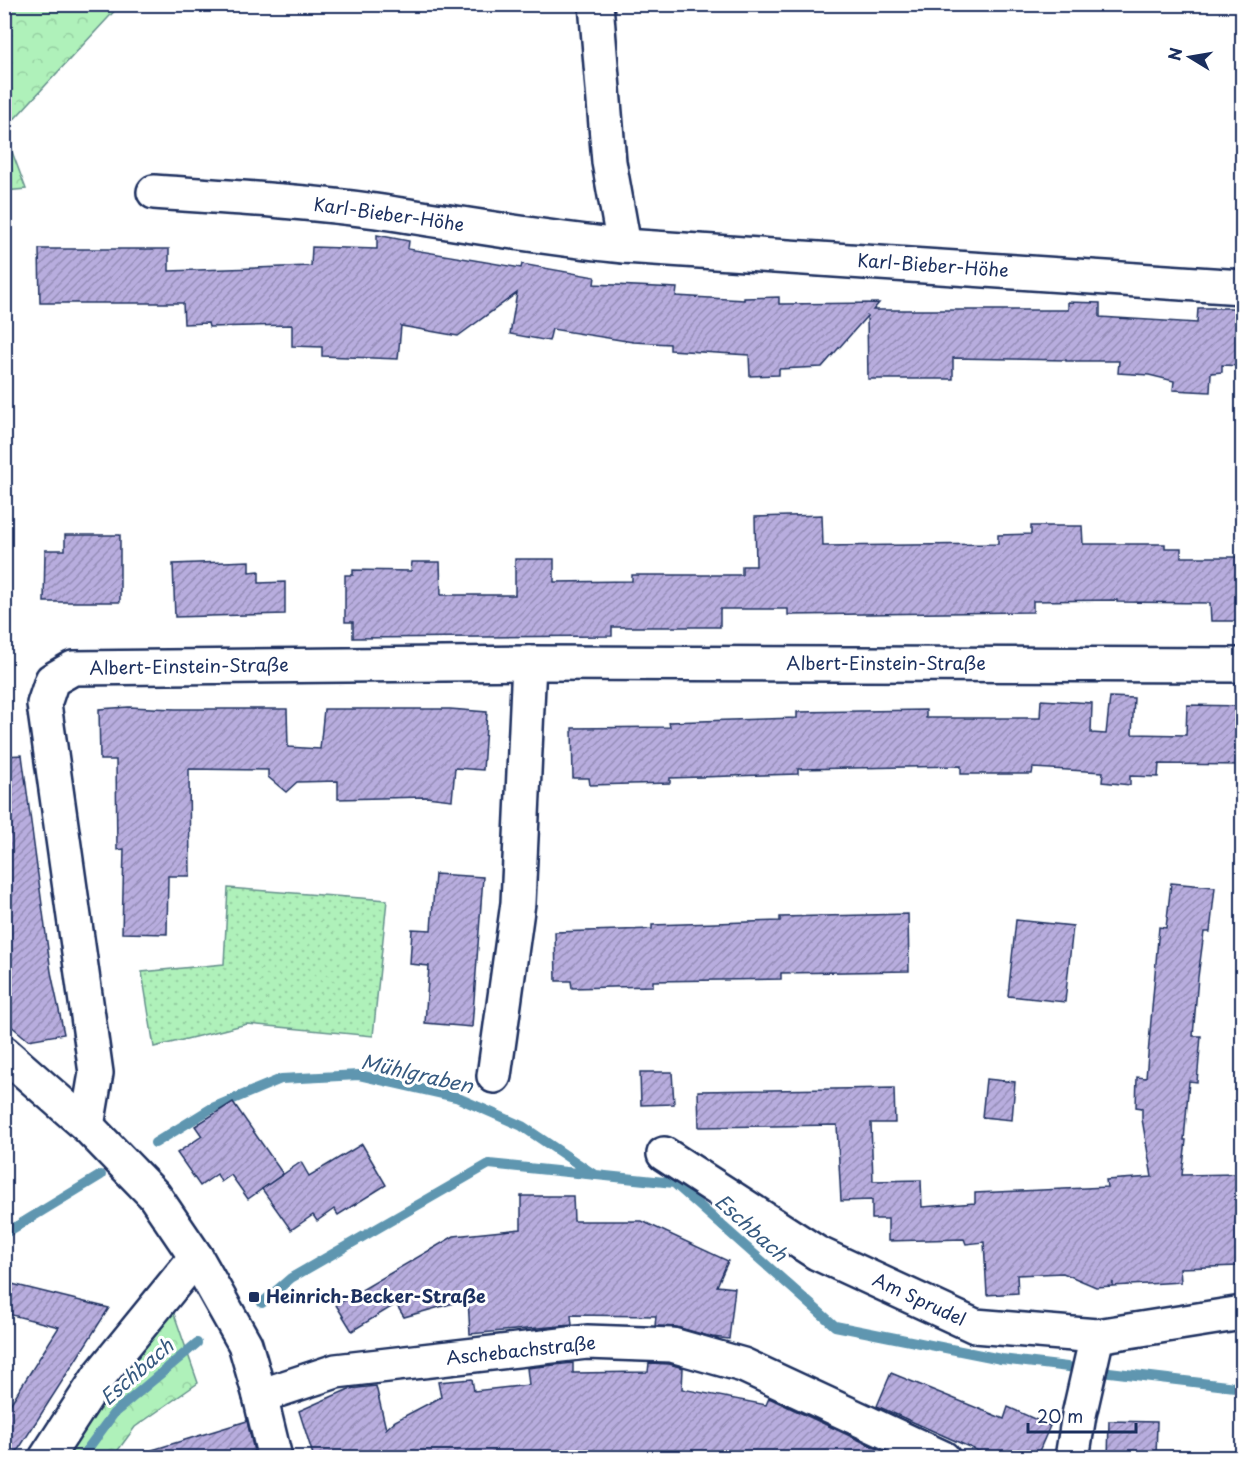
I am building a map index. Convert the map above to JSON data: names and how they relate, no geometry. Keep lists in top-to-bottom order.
{
  "streets": {
    "street": [
      "Karl-Bieber-Höhe",
      "Albert-Einstein-Straße",
      "Am Sprudel",
      "Aschebachstraße"
    ]
  },
  "water": ["Mühlgraben", "Eschbach"],
  "places": {
    "transit": ["Heinrich-Becker-Straße"]
  },
  "scale_bar": "20 m",
  "north": "left"
}
